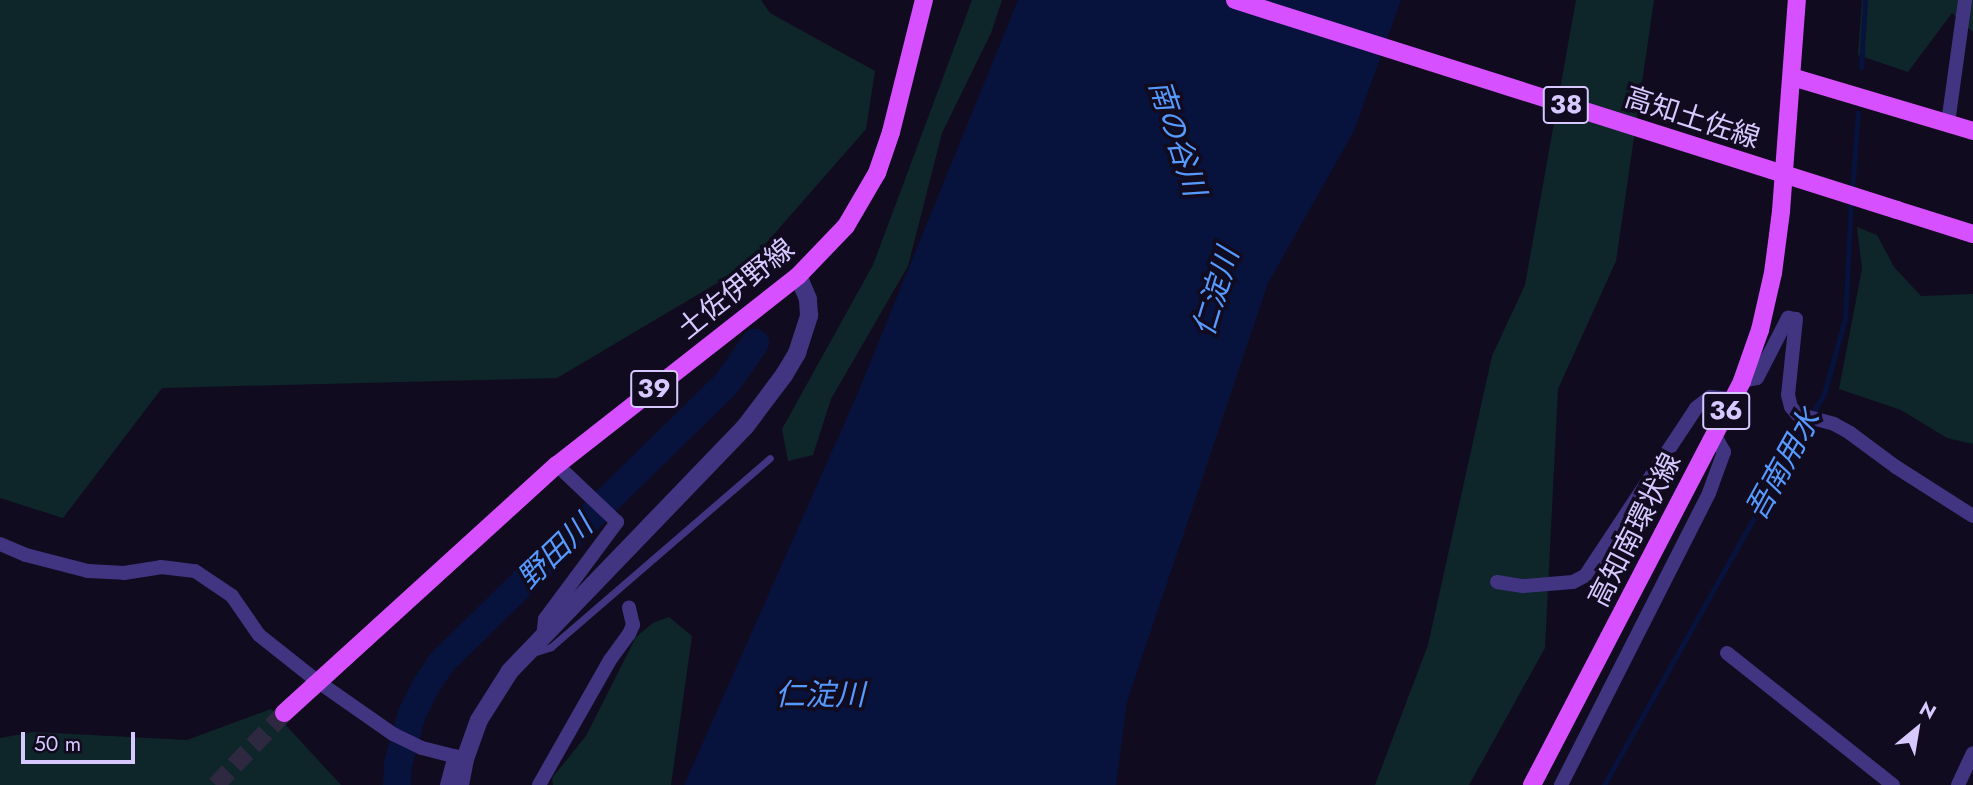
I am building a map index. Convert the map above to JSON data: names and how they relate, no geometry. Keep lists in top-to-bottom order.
{
  "streets": {
    "main road": [
      "38",
      "高知土佐線",
      "土佐伊野線",
      "39",
      "36",
      "高知南環状線"
    ]
  },
  "water": [
    "南の谷川",
    "仁淀川",
    "吾南用水",
    "野田川"
  ],
  "scale_bar": "50 m",
  "north": "top right"
}
